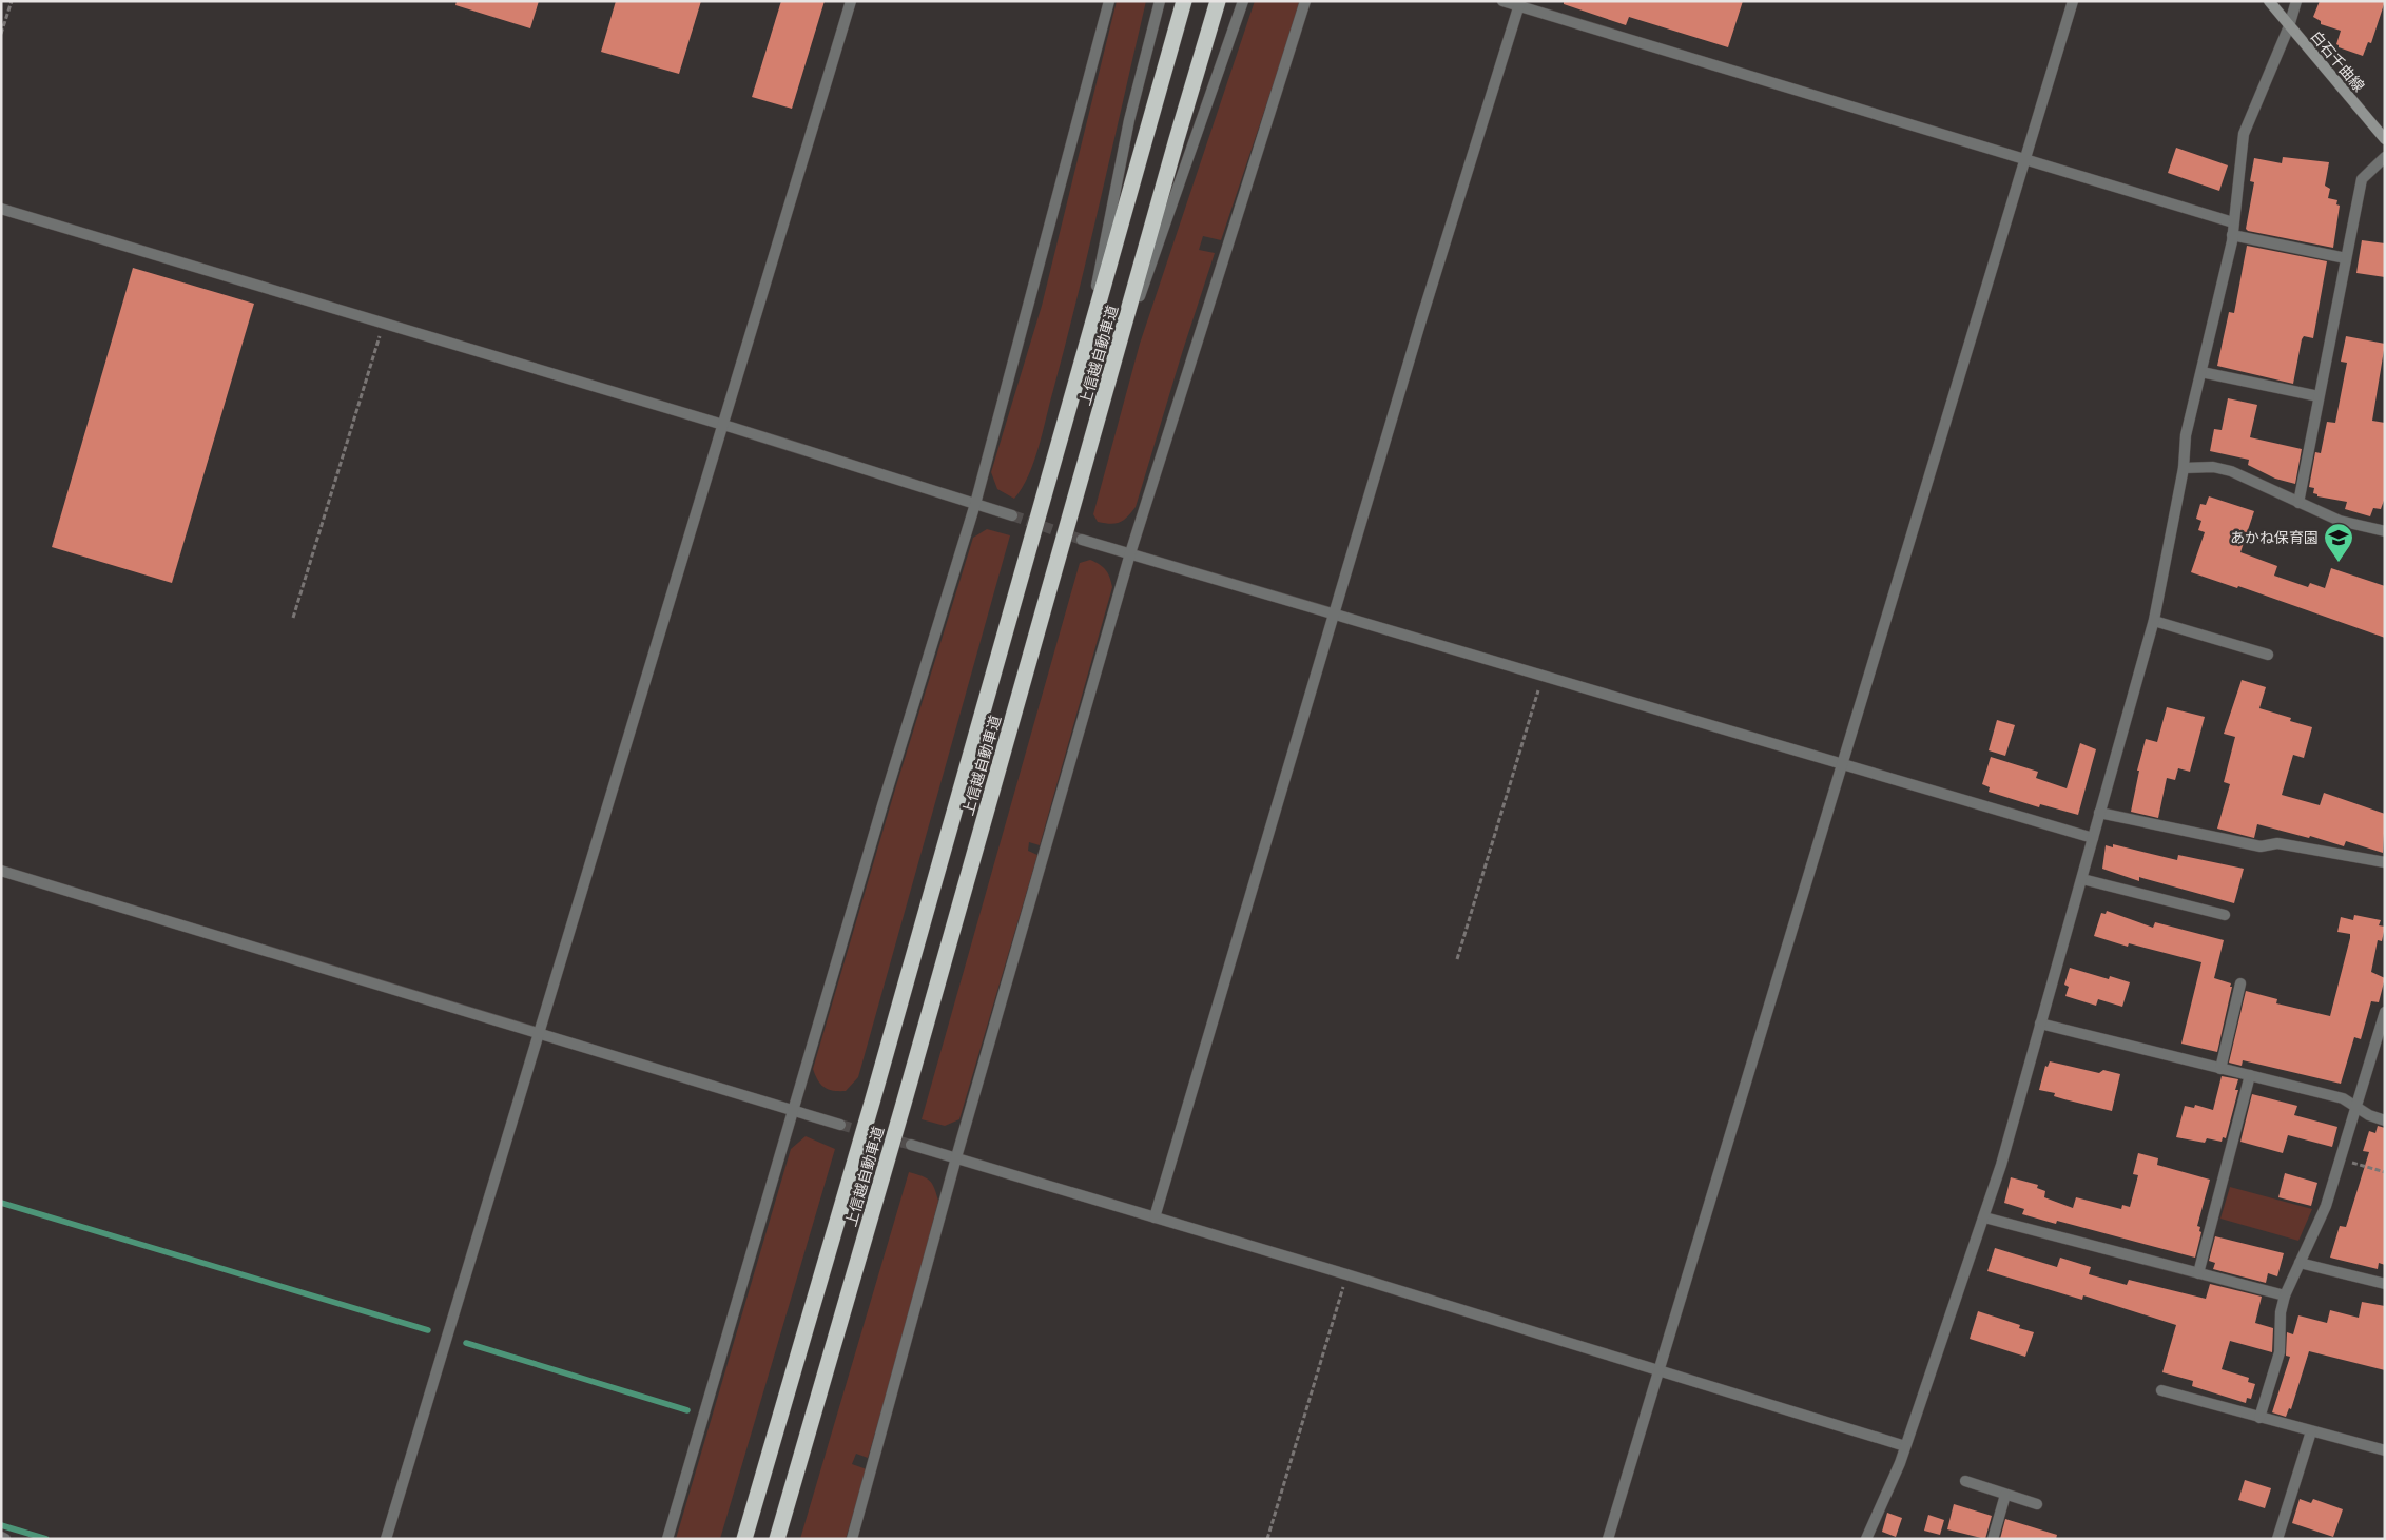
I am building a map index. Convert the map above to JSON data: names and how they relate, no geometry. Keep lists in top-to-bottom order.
{
  "streets": {
    "highway": ["上信越自動車道"],
    "main road": ["白石千曲線"]
  },
  "places": {
    "school or university": ["あかね保育園"]
  }
}
